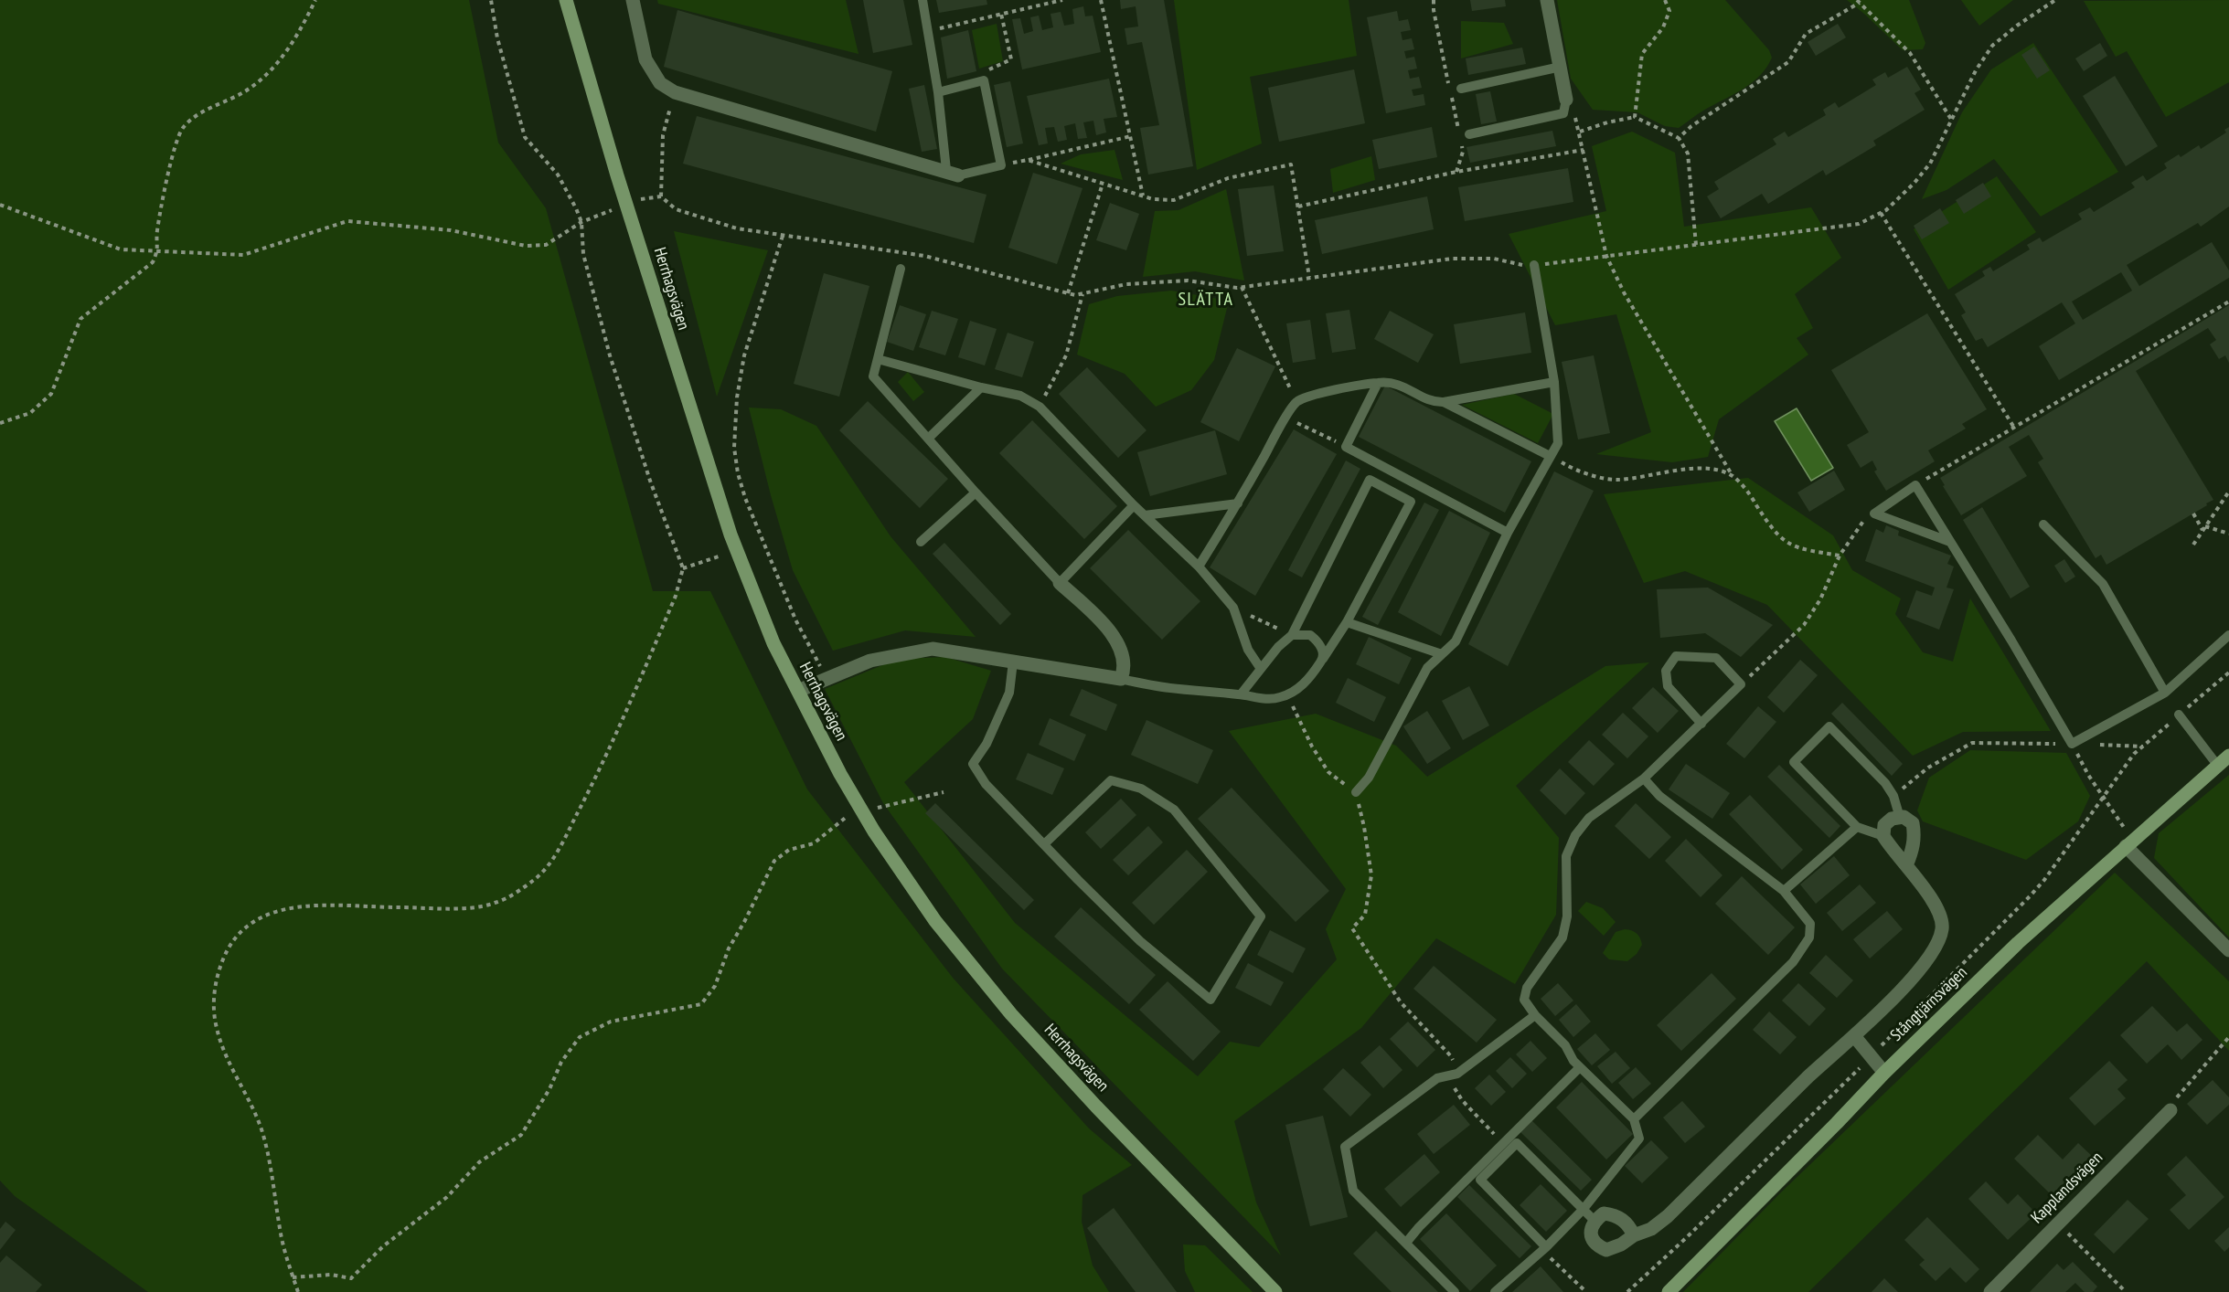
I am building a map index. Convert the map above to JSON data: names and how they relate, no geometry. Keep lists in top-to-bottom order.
{
  "streets": {
    "street": ["Herrhagsvägen", "Stångtjärnsvägen", "Kapplandsvägen"]
  },
  "districts": ["SLÄTTA"]
}
